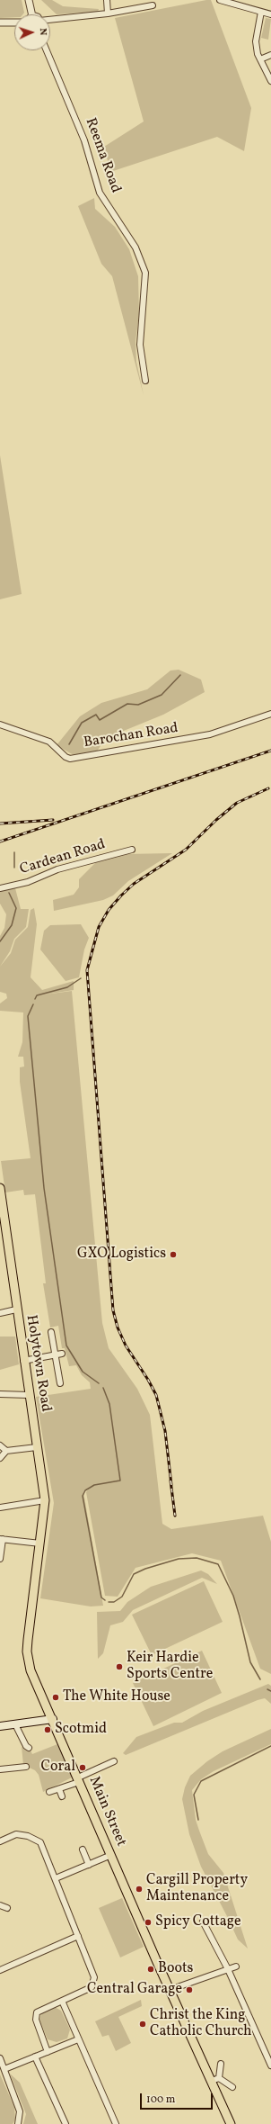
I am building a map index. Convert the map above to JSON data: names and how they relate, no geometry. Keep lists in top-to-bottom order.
{
  "streets": {
    "main road": ["Holytown Road", "Main Street"],
    "street": ["Reema Road", "Barochan Road", "Cardean Road"]
  },
  "crossings": [
    ["Holytown Road", "Main Street"]
  ],
  "places": [
    "GXO Logistics",
    "Keir Hardie Sports Centre",
    "The White House",
    "Scotmid",
    "Coral",
    "Cargill Property Maintenance",
    "Spicy Cottage",
    "Boots",
    "Central Garage",
    "Christ the King Catholic Church"
  ],
  "scale_bar": "100 m",
  "north": "right"
}
